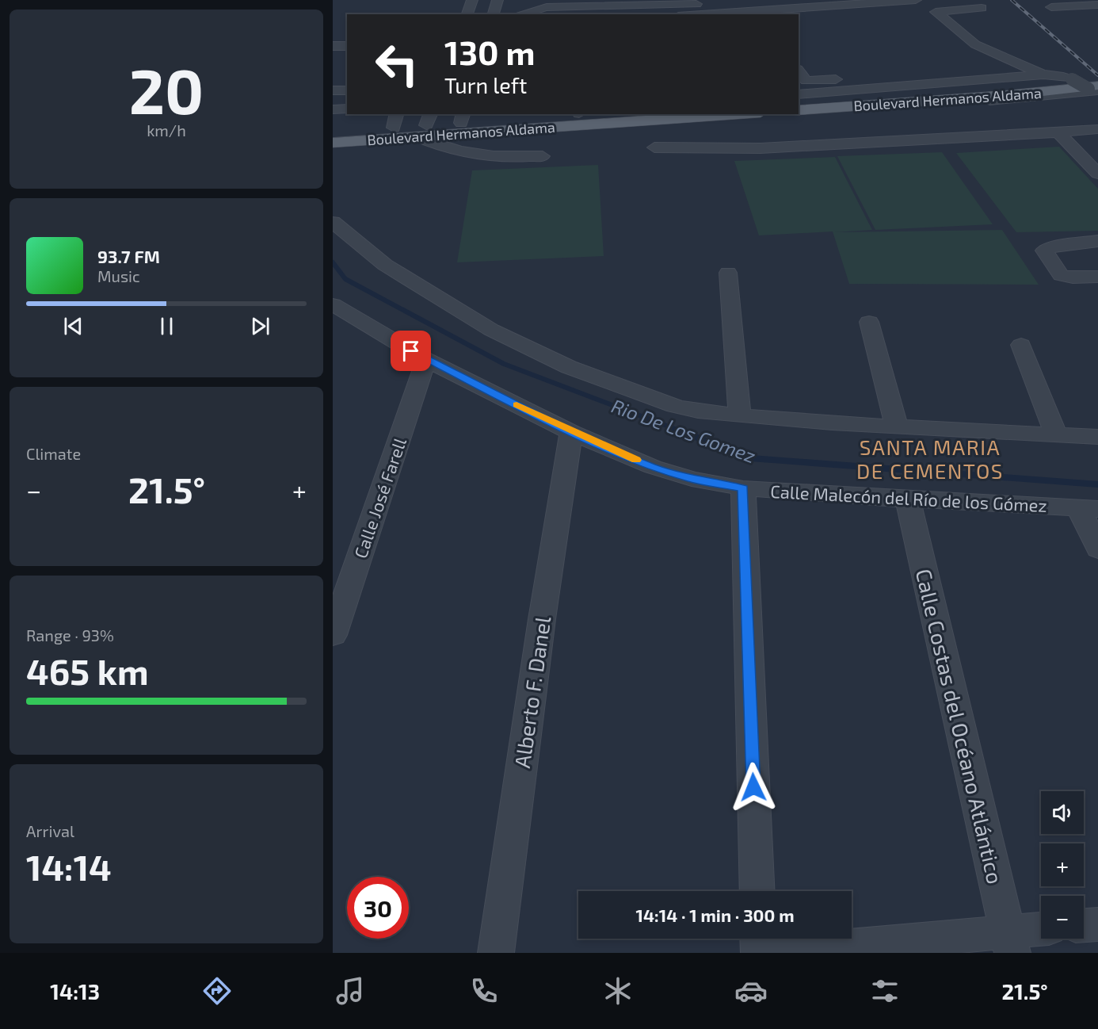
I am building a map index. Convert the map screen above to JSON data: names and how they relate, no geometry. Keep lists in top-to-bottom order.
{
  "streets": {
    "main road": ["Boulevard Hermanos Aldama"],
    "street": [
      "Calle José Farell",
      "Calle Malecón del Río de los Gómez",
      "Alberto F. Danel",
      "Calle Costas del Océano Atlántico"
    ]
  },
  "crossings": [
    ["Calle José Farell", "Calle Malecón del Río de los Gómez"],
    ["Calle Malecón del Río de los Gómez", "Alberto F. Danel"],
    ["Calle Malecón del Río de los Gómez", "Calle Costas del Océano Atlántico"]
  ],
  "districts": ["SANTA MARIA DE CEMENTOS"],
  "water": ["Rio De Los Gomez"],
  "page": {
    "tile": [
      ["20", "km/h"],
      "Climate",
      ["Range · 93%", "465 km"],
      ["Arrival", "14:14"]
    ],
    "turn": ["130 m", "Turn left"],
    "song": ["93.7 FM", "Music"],
    "heat": ["−", "21.5°", "+"],
    "map_buttons": ["+", "−"],
    "limit": "30",
    "trip": "14:14 · 1 min · 300 m",
    "tabs": ["14:13", "21.5°"]
  }
}
